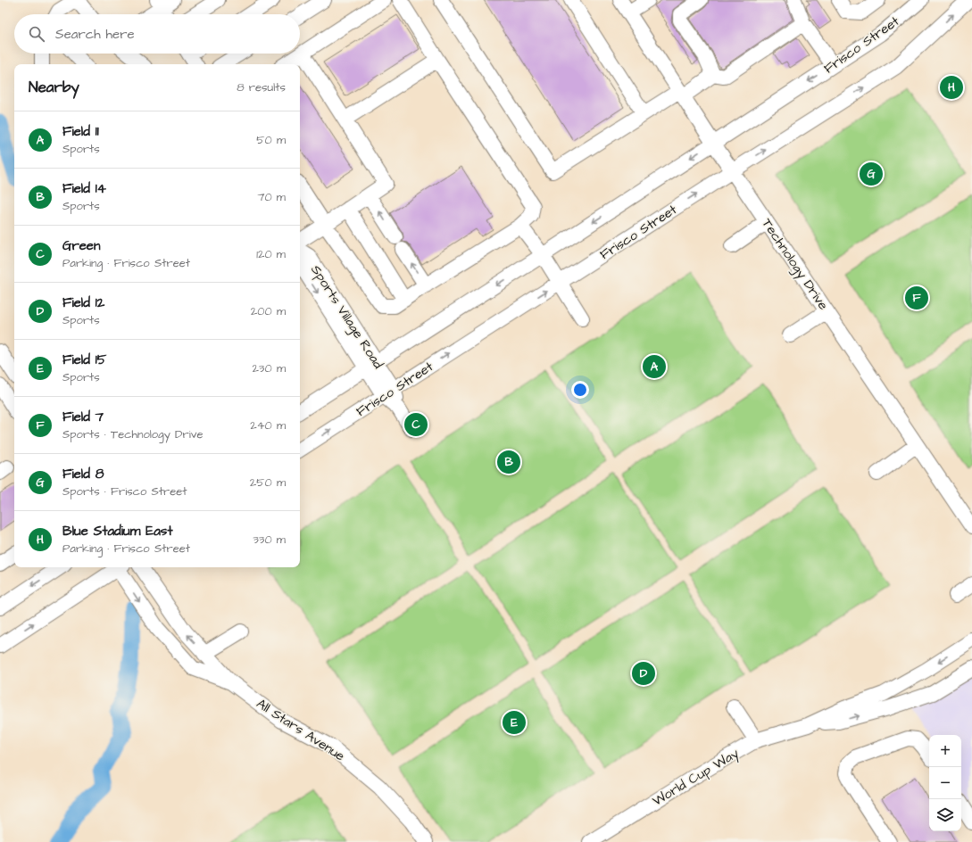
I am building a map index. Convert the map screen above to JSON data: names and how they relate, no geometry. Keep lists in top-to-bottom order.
{
  "streets": {
    "street": [
      "Frisco Street",
      "Technology Drive",
      "Sports Village Road",
      "All Stars Avenue",
      "World Cup Way"
    ]
  },
  "crossings": [
    ["Frisco Street", "Technology Drive"],
    ["Frisco Street", "Sports Village Road"]
  ],
  "page": {
    "search": "Search here",
    "heading": ["Nearby", "8 results"],
    "pins": [
      "H",
      "G",
      "F",
      "A",
      "C",
      "B",
      "D",
      "E"
    ],
    "list": [
      {
        "mark": "A",
        "name": "Field 11",
        "note": "Sports",
        "value": "50 m"
      },
      {
        "mark": "B",
        "name": "Field 14",
        "note": "Sports",
        "value": "70 m"
      },
      {
        "mark": "C",
        "name": "Green",
        "note": "Parking · Frisco Street",
        "value": "120 m"
      },
      {
        "mark": "D",
        "name": "Field 12",
        "note": "Sports",
        "value": "200 m"
      },
      {
        "mark": "E",
        "name": "Field 15",
        "note": "Sports",
        "value": "230 m"
      },
      {
        "mark": "F",
        "name": "Field 7",
        "note": "Sports · Technology Drive",
        "value": "240 m"
      },
      {
        "mark": "G",
        "name": "Field 8",
        "note": "Sports · Frisco Street",
        "value": "250 m"
      },
      {
        "mark": "H",
        "name": "Blue Stadium East",
        "note": "Parking · Frisco Street",
        "value": "330 m"
      }
    ],
    "map_buttons": ["+", "−"]
  }
}
